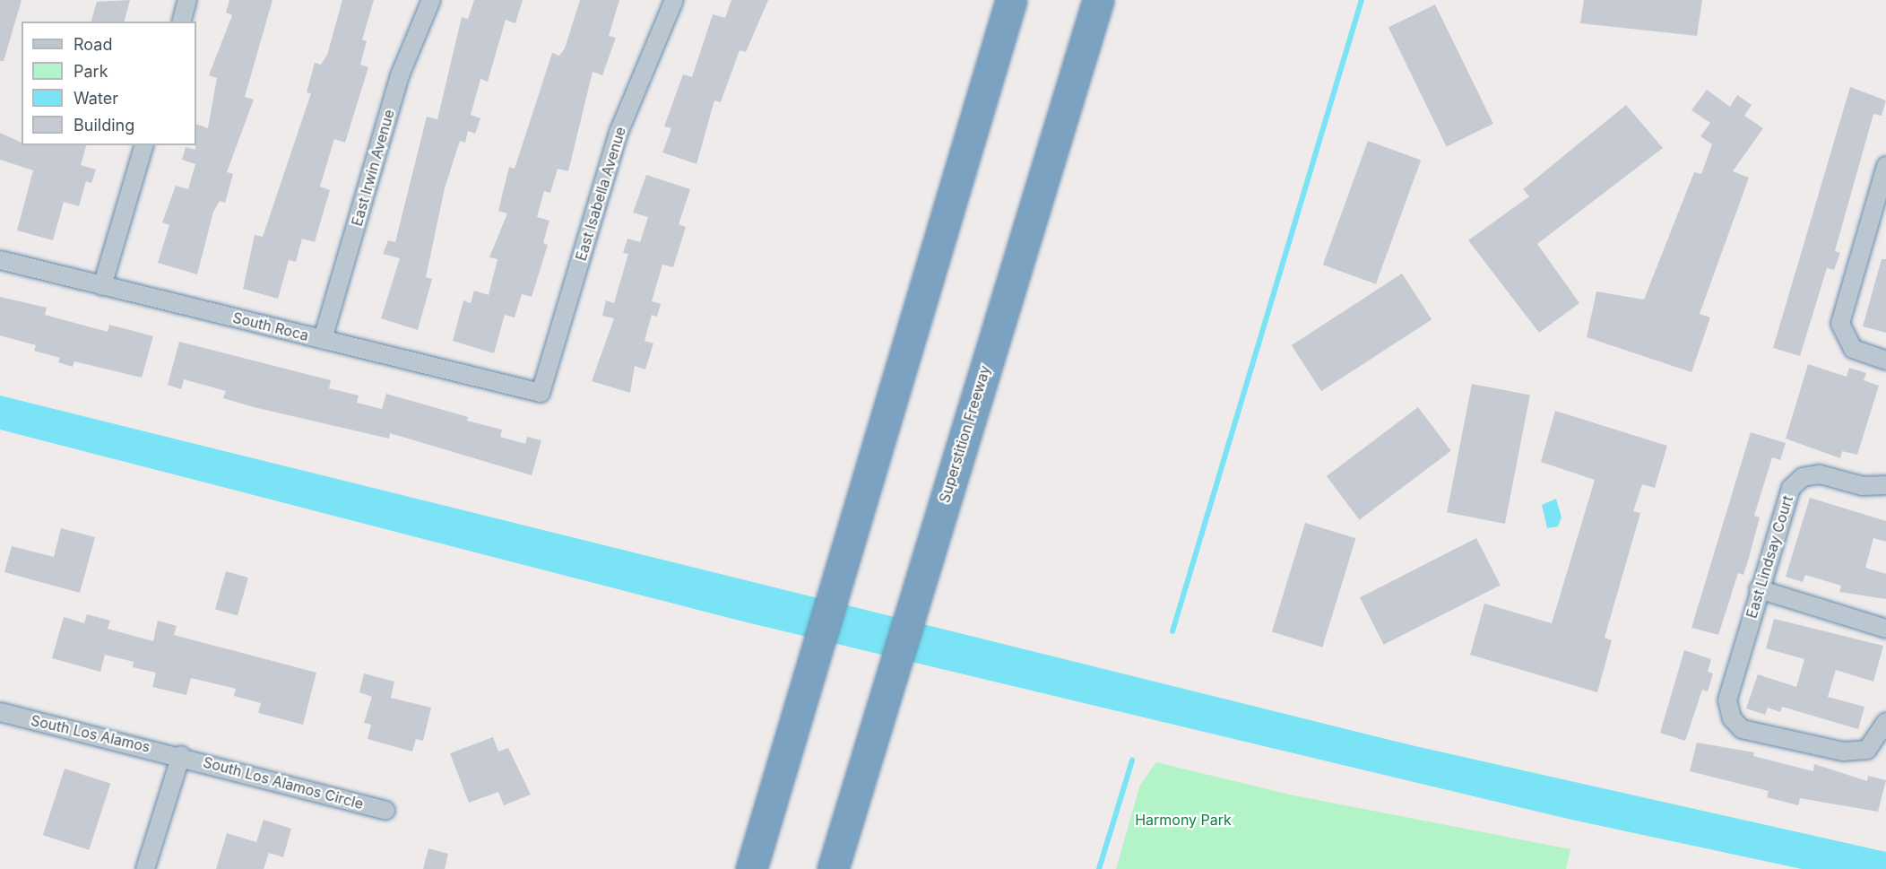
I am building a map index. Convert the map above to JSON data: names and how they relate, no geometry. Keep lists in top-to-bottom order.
{
  "streets": {
    "highway": ["Superstition Freeway"],
    "street": [
      "East Irwin Avenue",
      "East Isabella Avenue",
      "South Roca",
      "East Lindsay Court",
      "South Los Alamos",
      "South Los Alamos Circle"
    ]
  },
  "crossings": [
    ["East Irwin Avenue", "South Roca"],
    ["East Isabella Avenue", "South Roca"],
    ["South Los Alamos", "South Los Alamos Circle"]
  ],
  "parks": ["Harmony Park"],
  "legend": [
    "Road",
    "Park",
    "Water",
    "Building"
  ]
}
